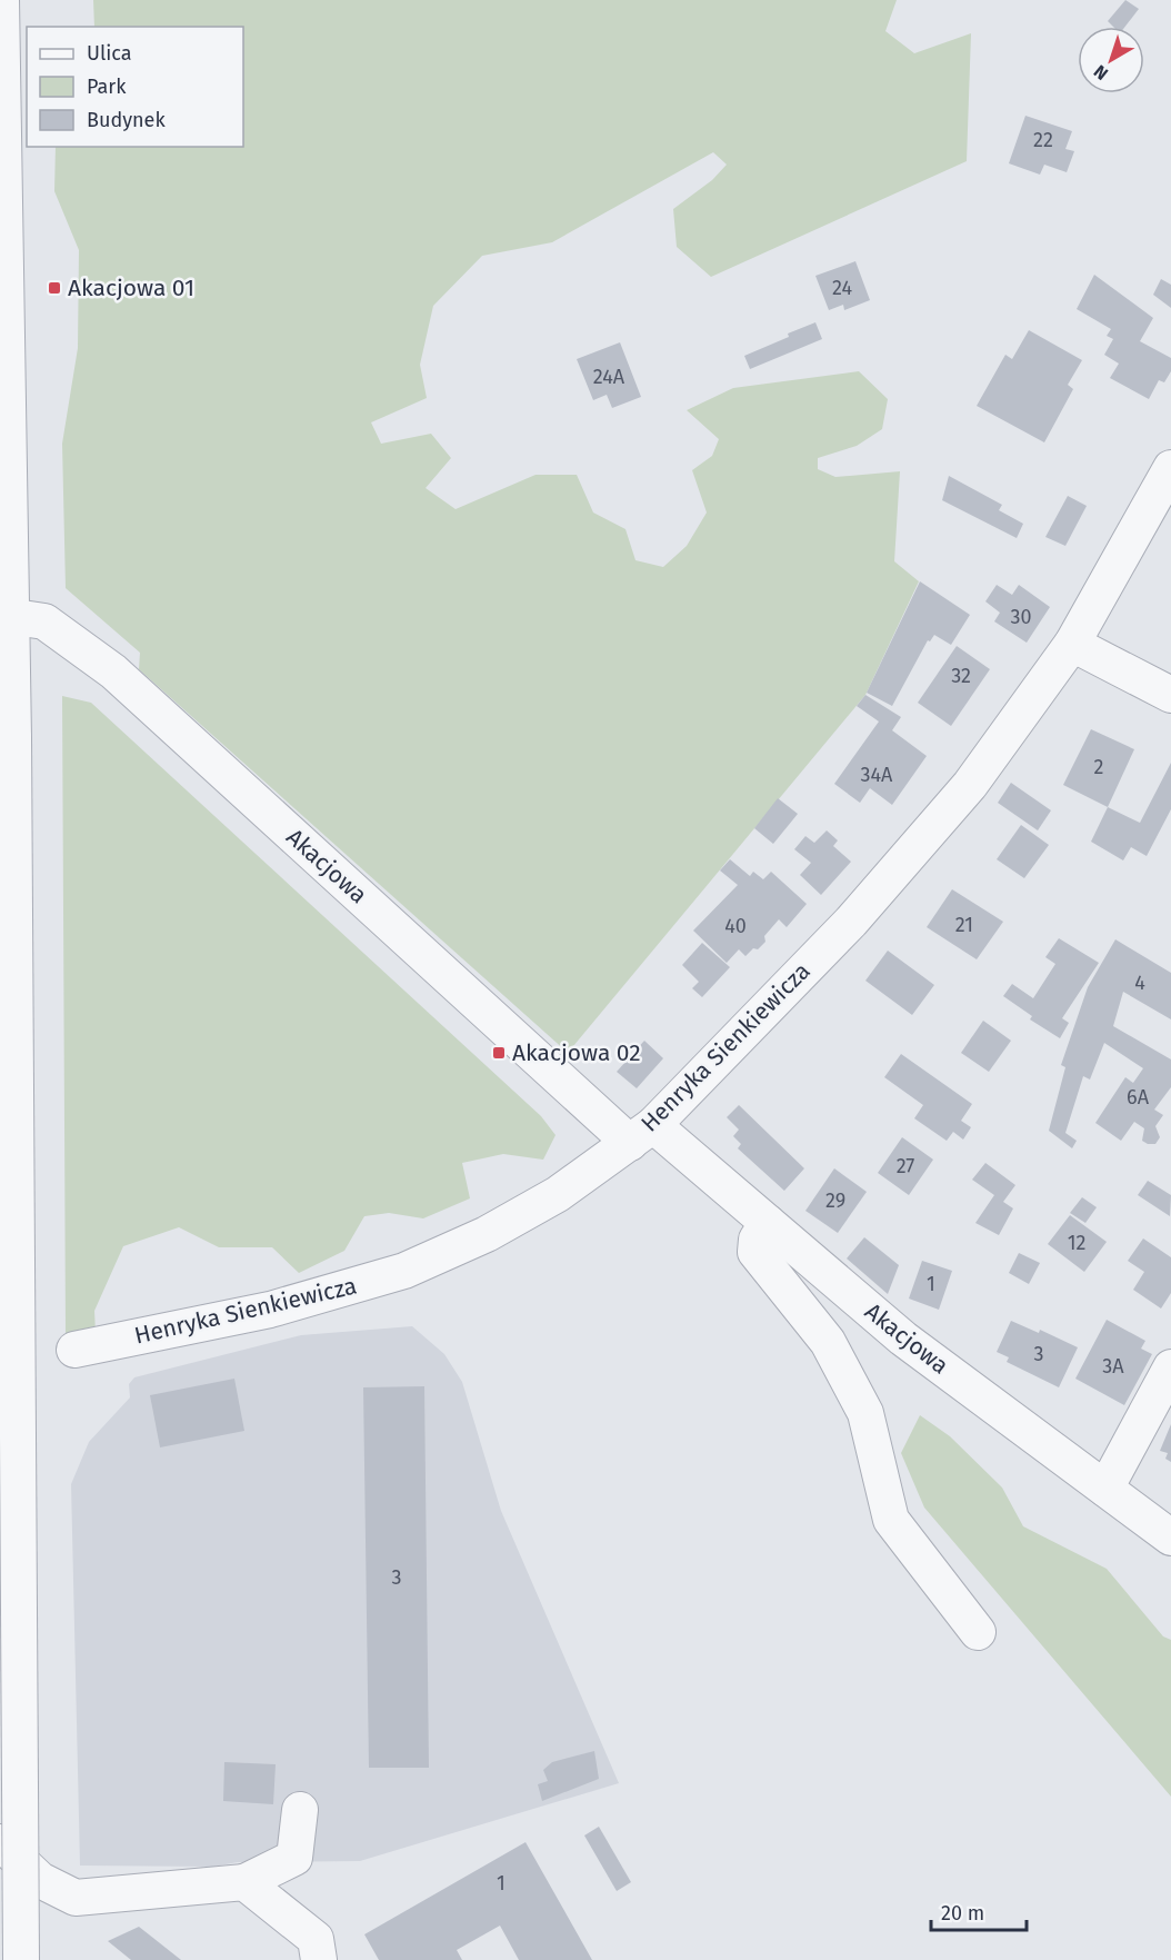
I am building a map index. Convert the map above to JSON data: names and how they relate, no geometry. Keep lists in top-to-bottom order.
{
  "streets": {
    "street": ["Akacjowa", "Henryka Sienkiewicza"]
  },
  "crossings": [
    ["Akacjowa", "Henryka Sienkiewicza"]
  ],
  "places": {
    "transit": ["Akacjowa 01", "Akacjowa 02"]
  },
  "house_numbers": [
    "22",
    "24",
    "24A",
    "30",
    "32",
    "2",
    "34A",
    "21",
    "40",
    "4",
    "6A",
    "27",
    "29",
    "12",
    "1",
    "3",
    "3A",
    "3",
    "1"
  ],
  "legend": ["Ulica", "Park", "Budynek"],
  "scale_bar": "20 m",
  "north": "bottom left"
}
